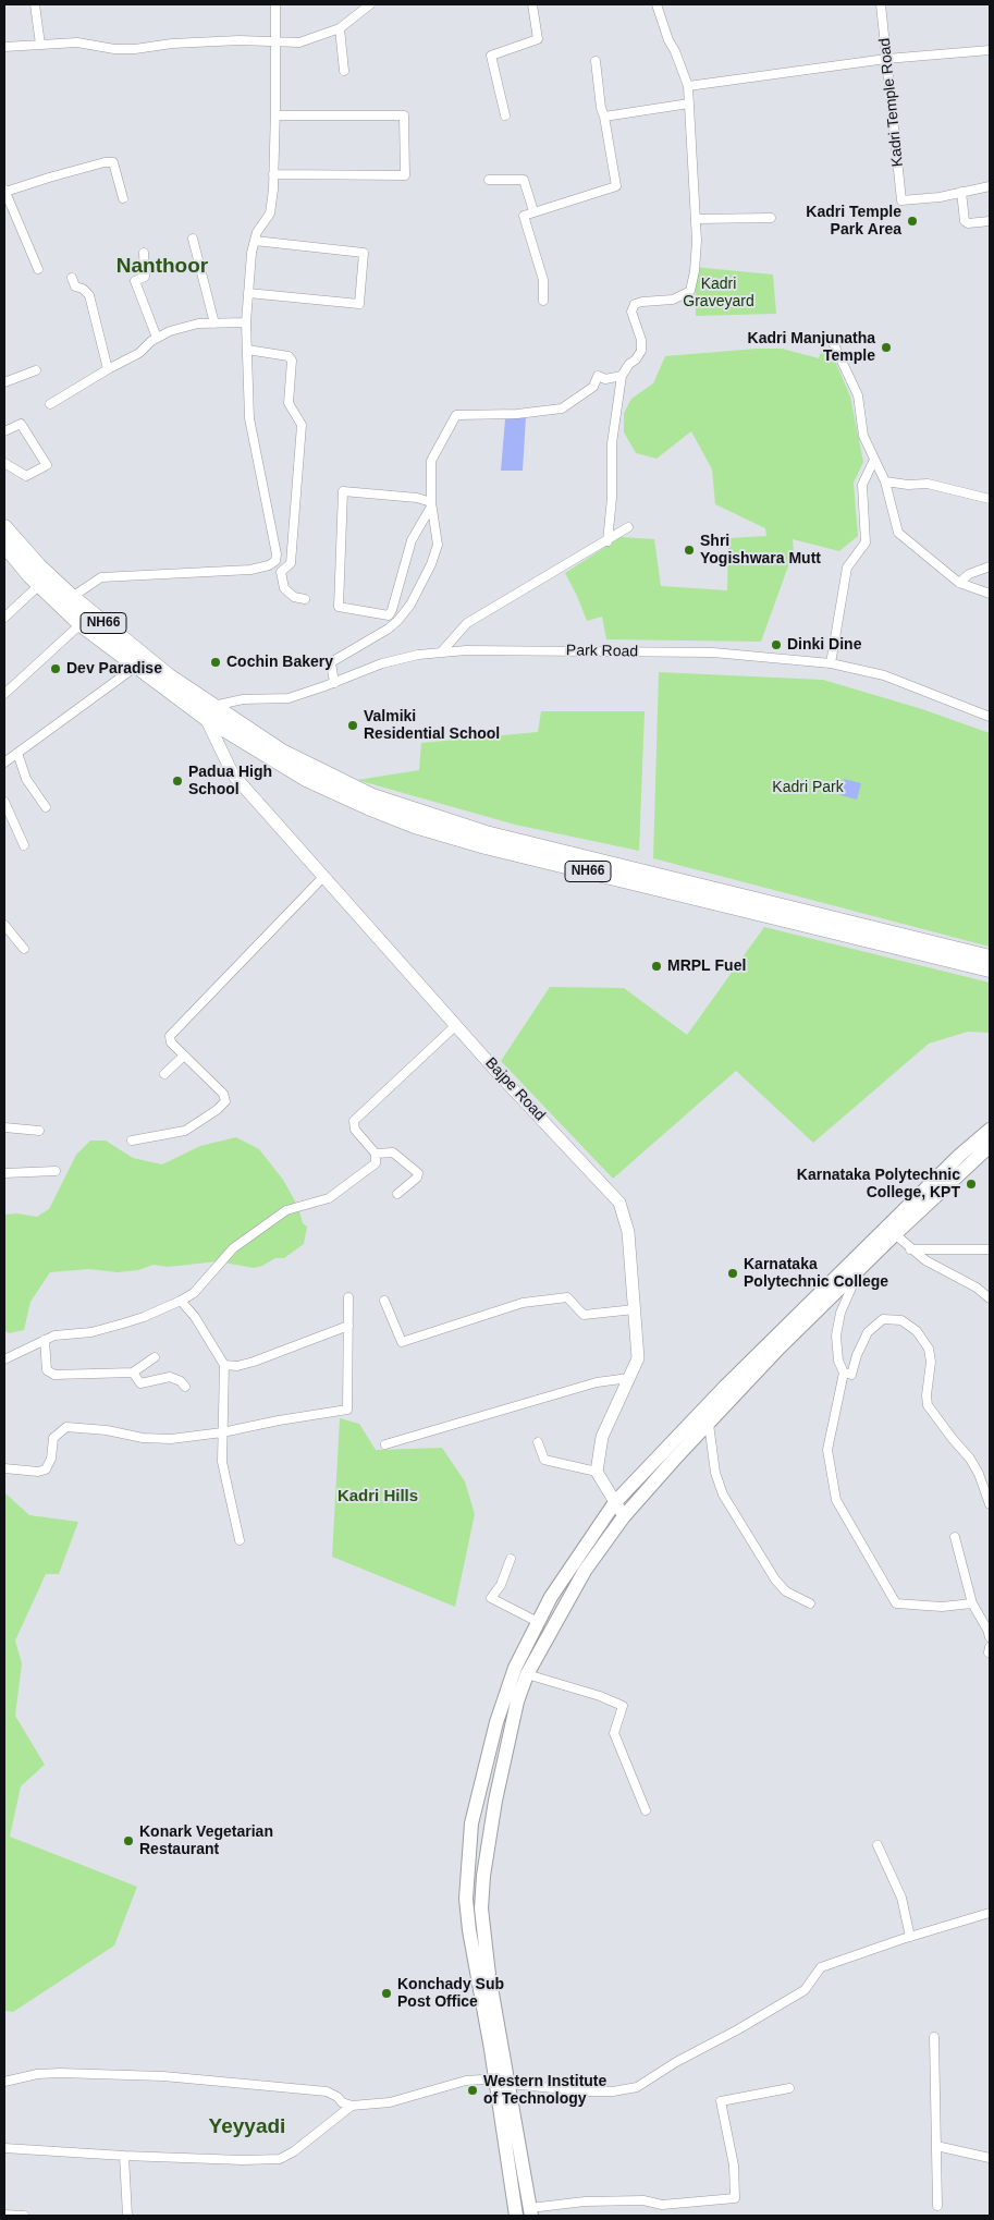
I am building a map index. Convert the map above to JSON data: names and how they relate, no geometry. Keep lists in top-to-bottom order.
{
  "streets": {
    "highway": ["NH66"],
    "street": ["Kadri Temple Road", "Park Road", "Bajpe Road"]
  },
  "crossings": [
    ["NH66", "Park Road"],
    ["NH66", "Bajpe Road"],
    ["Park Road", "Bajpe Road"]
  ],
  "districts": ["Nanthoor", "Kadri Hills", "Yeyyadi"],
  "parks": ["Kadri Graveyard", "Kadri Park"],
  "places": [
    "Kadri Temple Park Area",
    "Kadri Manjunatha Temple",
    "Shri Yogishwara Mutt",
    "Dinki Dine",
    "Cochin Bakery",
    "Dev Paradise",
    "Valmiki Residential School",
    "Padua High School",
    "MRPL Fuel",
    "Karnataka Polytechnic College, KPT",
    "Karnataka Polytechnic College",
    "Konark Vegetarian Restaurant",
    "Konchady Sub Post Office",
    "Western Institute of Technology"
  ]
}
